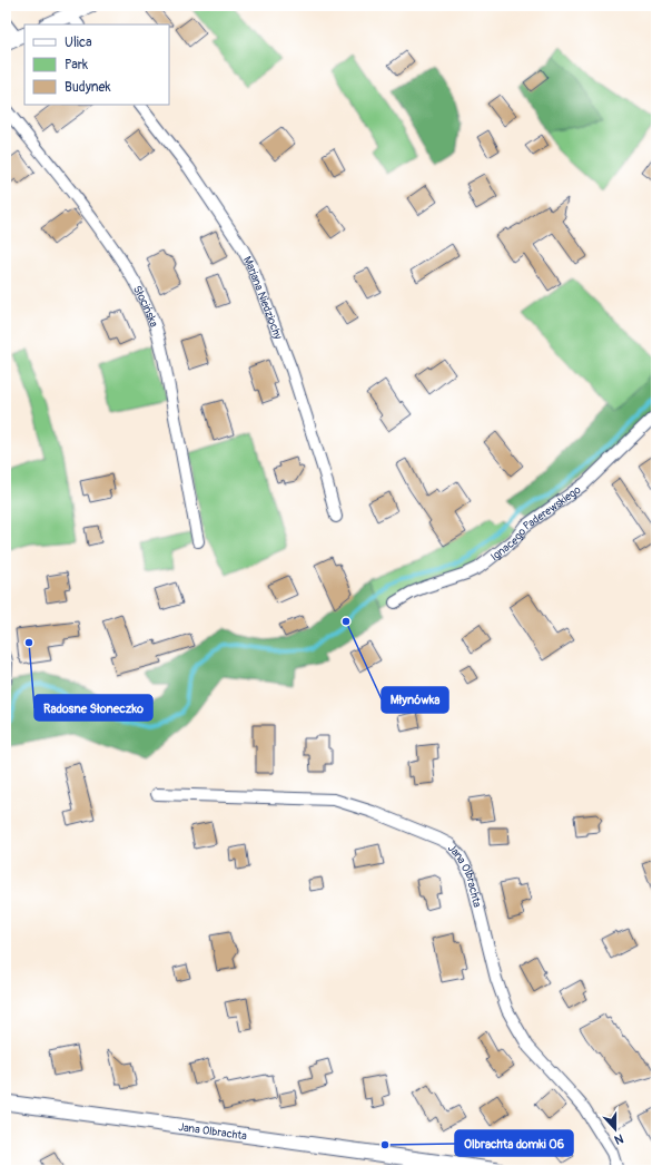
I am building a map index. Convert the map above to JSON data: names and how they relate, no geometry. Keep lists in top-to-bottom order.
{
  "streets": {
    "street": [
      "Mariana Niedziochy",
      "Słocińska",
      "Ignacego Paderewskiego",
      "Jana Olbrachta"
    ]
  },
  "places": ["Młynówka", "Radosne Słoneczko", "Olbrachta domki 06"],
  "legend": ["Ulica", "Park", "Budynek"],
  "north": "bottom"
}
